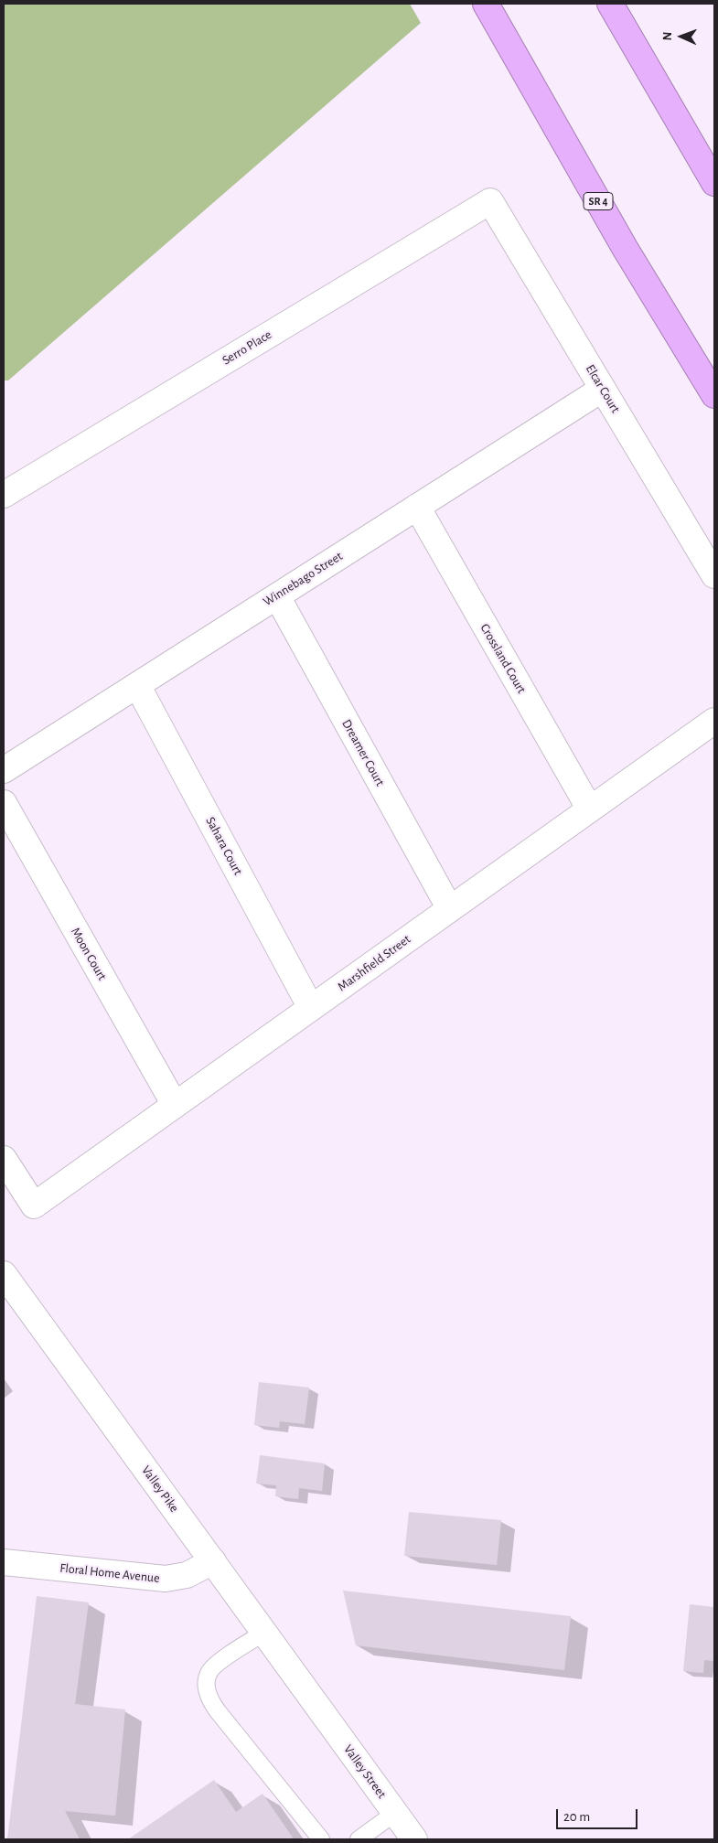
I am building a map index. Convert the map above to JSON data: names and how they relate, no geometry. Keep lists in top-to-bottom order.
{
  "streets": {
    "highway": ["SR 4"],
    "street": [
      "Serro Place",
      "Elcar Court",
      "Winnebago Street",
      "Crossland Court",
      "Dreamer Court",
      "Sahara Court",
      "Moon Court",
      "Marshfield Street",
      "Valley Pike",
      "Floral Home Avenue",
      "Valley Street"
    ]
  },
  "crossings": [
    ["Serro Place", "Elcar Court"],
    ["Elcar Court", "Winnebago Street"],
    ["Winnebago Street", "Crossland Court"],
    ["Winnebago Street", "Dreamer Court"],
    ["Winnebago Street", "Sahara Court"],
    ["Crossland Court", "Marshfield Street"],
    ["Dreamer Court", "Marshfield Street"],
    ["Sahara Court", "Marshfield Street"],
    ["Moon Court", "Marshfield Street"],
    ["Valley Pike", "Floral Home Avenue"],
    ["Valley Pike", "Valley Street"]
  ],
  "scale_bar": "20 m",
  "north": "left"
}
